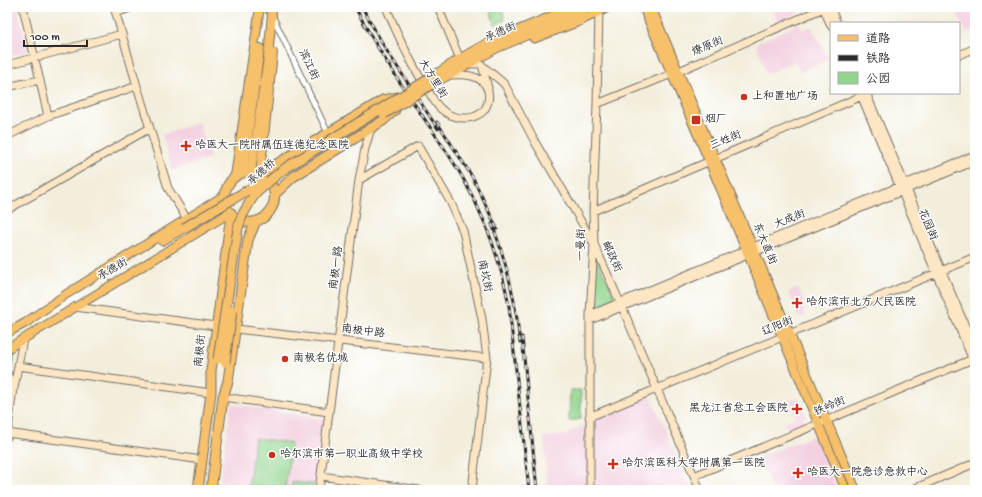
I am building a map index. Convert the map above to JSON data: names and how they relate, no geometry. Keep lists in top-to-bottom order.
{
  "streets": {
    "highway": ["承德街", "承德桥", "南极街"],
    "main road": ["东大直街"],
    "street": [
      "燎原街",
      "滨江街",
      "大方里街",
      "三姓街",
      "大成街",
      "花园街",
      "一曼街",
      "邮政街",
      "南极一路",
      "南坎街",
      "辽阳街",
      "南极中路",
      "铁岭街"
    ]
  },
  "crossings": [
    ["承德街", "大方里街"],
    ["承德街", "承德桥"],
    ["承德街", "一曼街"],
    ["承德街", "邮政街"],
    ["承德街", "南极街"],
    ["燎原街", "东大直街"],
    ["燎原街", "一曼街"],
    ["大方里街", "邮政街"],
    ["三姓街", "花园街"],
    ["三姓街", "东大直街"],
    ["三姓街", "一曼街"],
    ["大成街", "花园街"],
    ["大成街", "东大直街"],
    ["大成街", "一曼街"],
    ["大成街", "邮政街"],
    ["花园街", "辽阳街"],
    ["花园街", "铁岭街"],
    ["东大直街", "辽阳街"],
    ["东大直街", "铁岭街"],
    ["一曼街", "邮政街"],
    ["一曼街", "辽阳街"],
    ["邮政街", "辽阳街"],
    ["邮政街", "铁岭街"],
    ["南极一路", "南坎街"],
    ["南极一路", "南极中路"],
    ["南坎街", "南极中路"]
  ],
  "places": {
    "other": ["上和置地广场", "南极名优城", "哈尔滨市第一职业高级中学校"],
    "transit": ["烟厂"],
    "health": [
      "哈医大一院附属伍连德纪念医院",
      "哈尔滨市北方人民医院",
      "黑龙江省总工会医院",
      "哈尔滨医科大学附属第一医院",
      "哈医大一院急诊急救中心"
    ]
  },
  "legend": ["道路", "铁路", "公园"],
  "scale_bar": "100 m"
}
